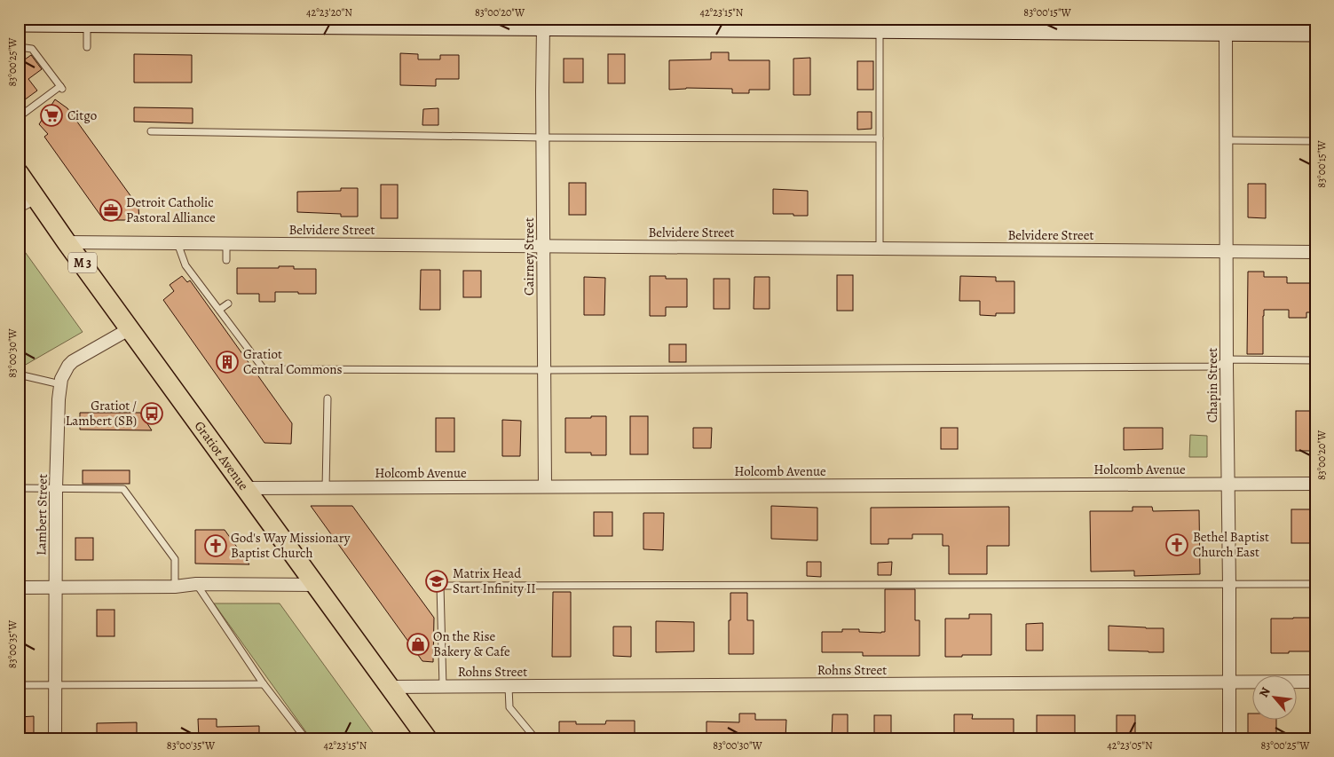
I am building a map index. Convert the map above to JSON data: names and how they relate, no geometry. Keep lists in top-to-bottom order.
{
  "streets": {
    "main road": ["M 3", "Gratiot Avenue"],
    "street": [
      "Belvidere Street",
      "Cairney Street",
      "Chapin Street",
      "Holcomb Avenue",
      "Lambert Street",
      "Rohns Street"
    ]
  },
  "crossings": [
    ["Belvidere Street", "Cairney Street"],
    ["Belvidere Street", "Chapin Street"],
    ["Belvidere Street", "Gratiot Avenue"],
    ["Cairney Street", "Holcomb Avenue"],
    ["Chapin Street", "Holcomb Avenue"],
    ["Chapin Street", "Rohns Street"],
    ["Gratiot Avenue", "Holcomb Avenue"],
    ["Gratiot Avenue", "Lambert Street"],
    ["Gratiot Avenue", "Rohns Street"]
  ],
  "places": {
    "supermarket": ["Citgo"],
    "office": ["Detroit Catholic Pastoral Alliance"],
    "building": ["Gratiot Central Commons"],
    "bus stop": ["Gratiot / Lambert (SB)"],
    "church": ["Bethel Baptist Church East", "God's Way Missionary Baptist Church"],
    "school or university": ["Matrix Head Start Infinity II"],
    "shop": ["On the Rise Bakery & Cafe"]
  },
  "north": "top left",
  "coordinates": [
    "42°23'20\"N",
    "83°00'20\"W",
    "42°23'15\"N",
    "83°00'15\"W",
    "83°00'25\"W",
    "83°00'30\"W",
    "83°00'35\"W",
    "42°23'05\"N"
  ]
}
